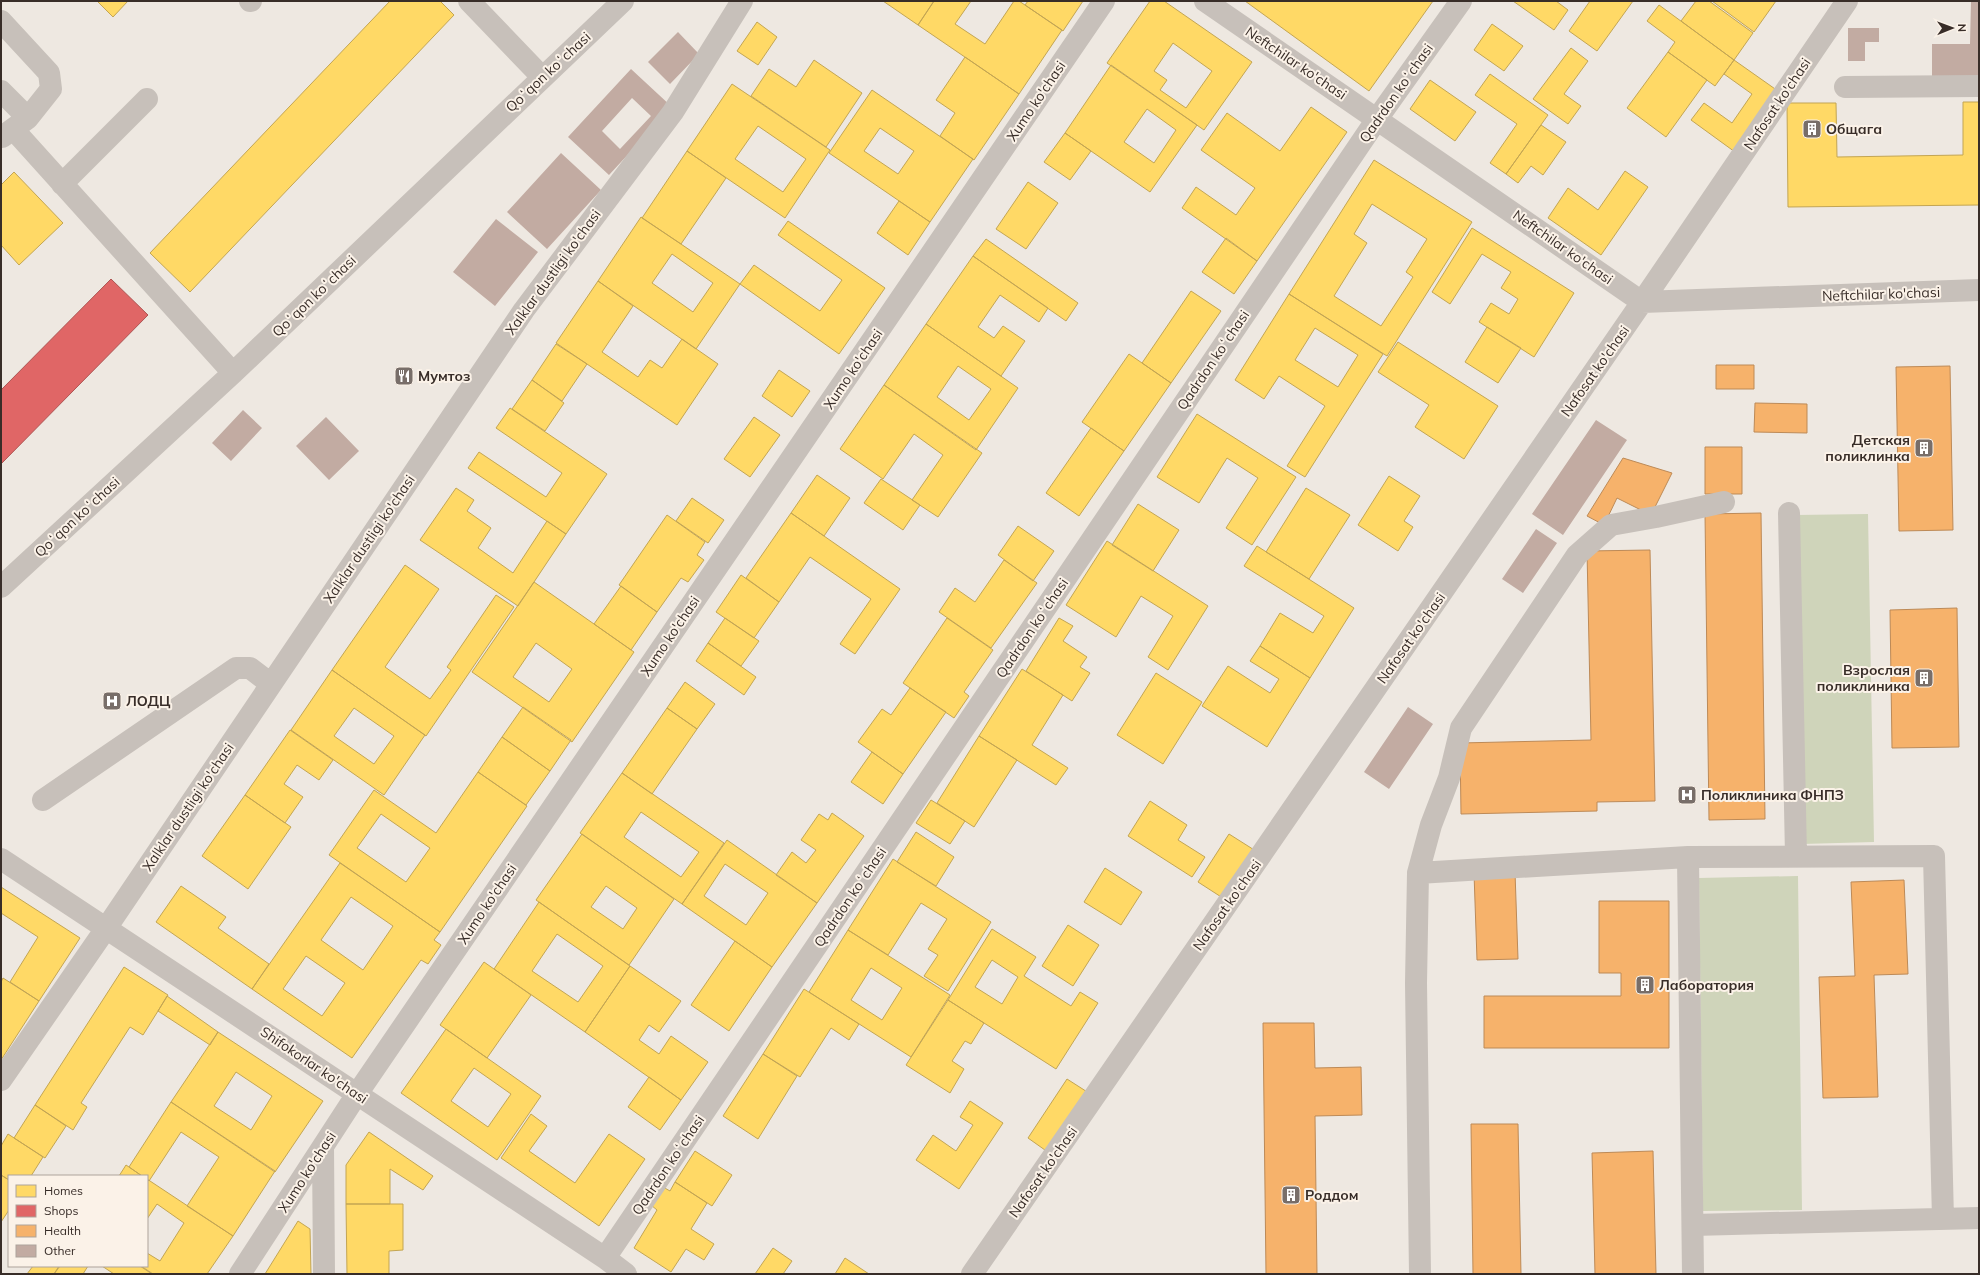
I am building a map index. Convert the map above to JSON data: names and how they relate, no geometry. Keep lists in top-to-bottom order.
{
  "streets": {
    "street": [
      "Neftchilar ko'chasi",
      "Qoʻqon koʻchasi",
      "Qadrdon koʻchasi",
      "Xumo ko'chasi",
      "Nafosat ko'chasi",
      "Xalklar dustligi ko'chasi",
      "Shifokorlar ko'chasi"
    ]
  },
  "crossings": [
    ["Neftchilar ko'chasi", "Qadrdon koʻchasi"],
    ["Neftchilar ko'chasi", "Nafosat ko'chasi"],
    ["Qadrdon koʻchasi", "Shifokorlar ko'chasi"],
    ["Xumo ko'chasi", "Shifokorlar ko'chasi"],
    ["Xalklar dustligi ko'chasi", "Shifokorlar ko'chasi"]
  ],
  "places": {
    "building": [
      "Общага",
      "Детская поликлинка",
      "Взрослая поликлиника",
      "Лаборатория",
      "Роддом"
    ],
    "restaurant": ["Mумтоз"],
    "hospital": ["ЛОДЦ", "Поликлиника ФНПЗ"]
  },
  "legend": [
    "Homes",
    "Shops",
    "Health",
    "Other"
  ],
  "north": "right"
}
